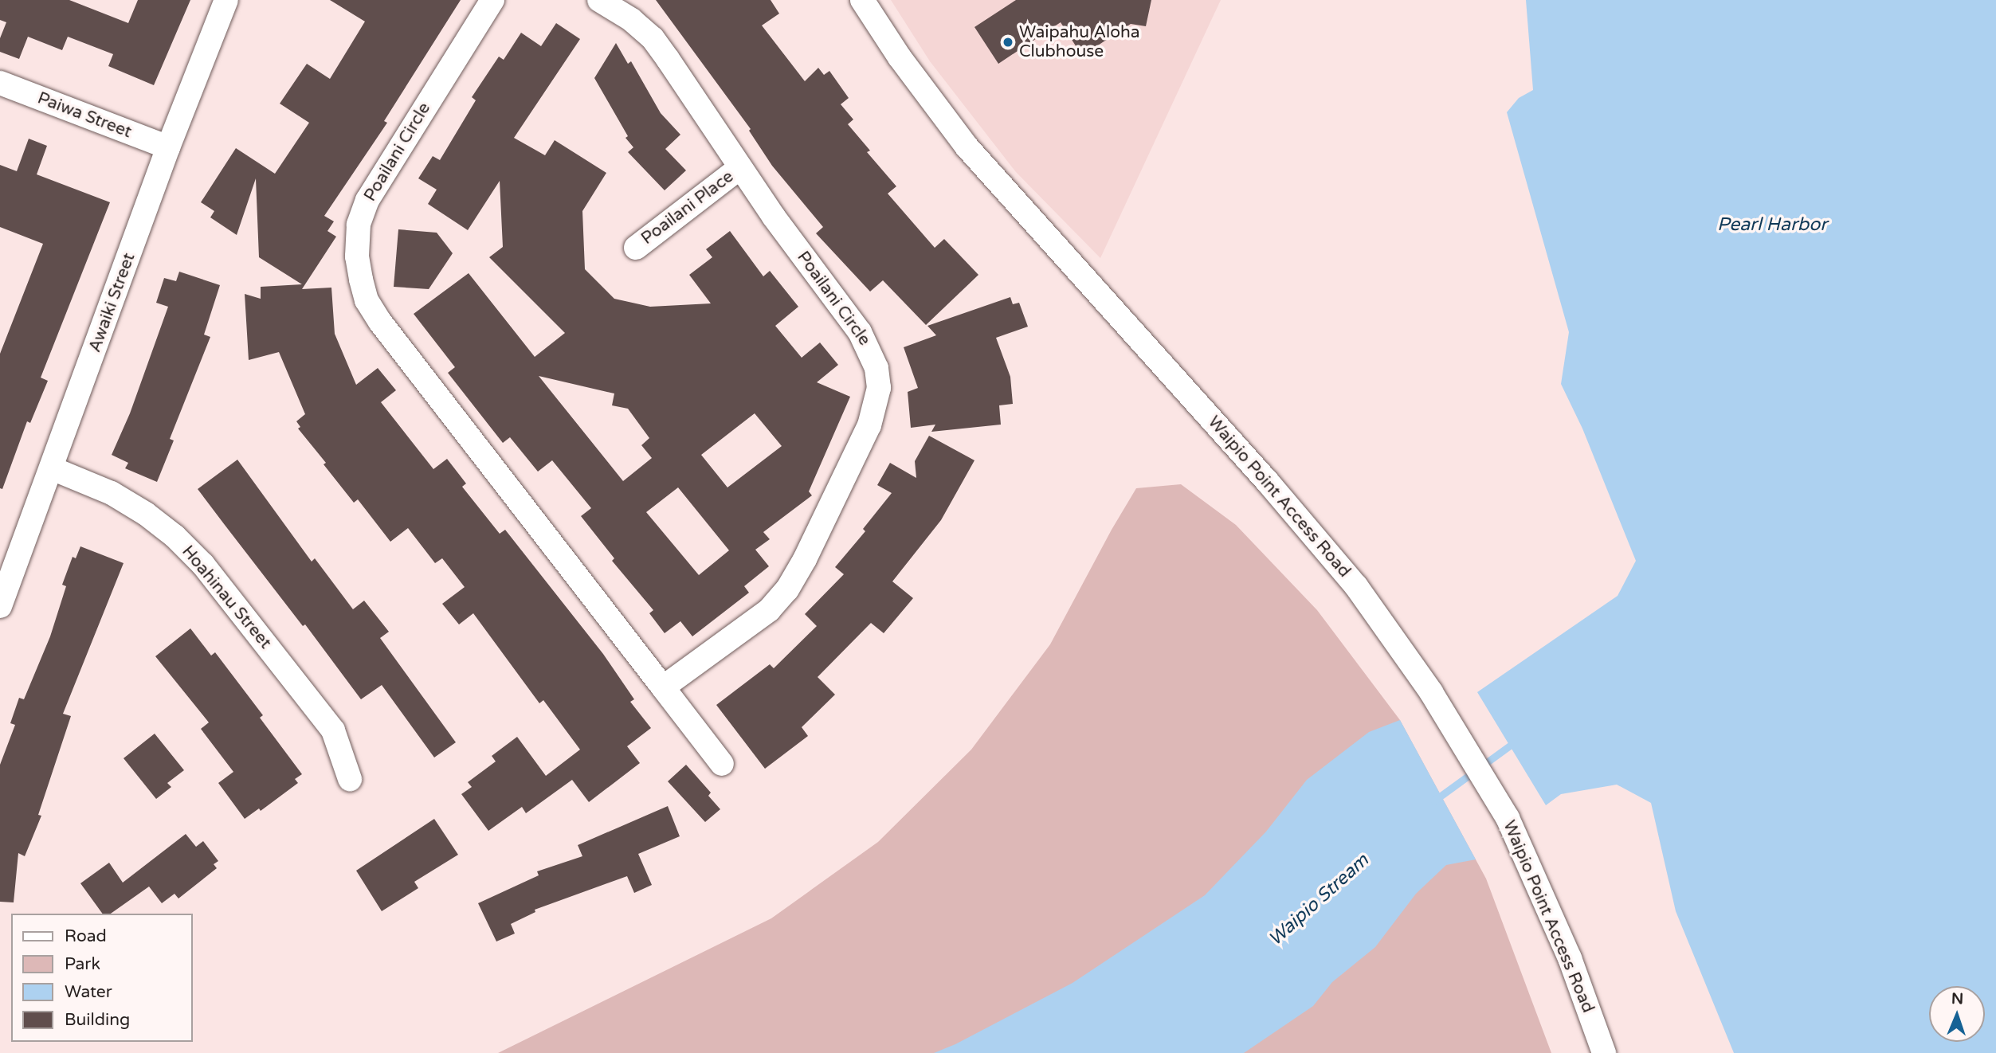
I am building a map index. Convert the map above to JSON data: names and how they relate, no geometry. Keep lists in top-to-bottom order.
{
  "streets": {
    "street": [
      "Paiwa Street",
      "Poailani Circle",
      "Poailani Place",
      "Awaiki Street",
      "Waipio Point Access Road",
      "Hoahinau Street"
    ]
  },
  "crossings": [
    ["Paiwa Street", "Awaiki Street"],
    ["Poailani Circle", "Poailani Place"],
    ["Awaiki Street", "Hoahinau Street"]
  ],
  "water": ["Pearl Harbor", "Waipio Stream"],
  "places": ["Waipahu Aloha Clubhouse"],
  "legend": [
    "Road",
    "Park",
    "Water",
    "Building"
  ],
  "north": "top"
}
